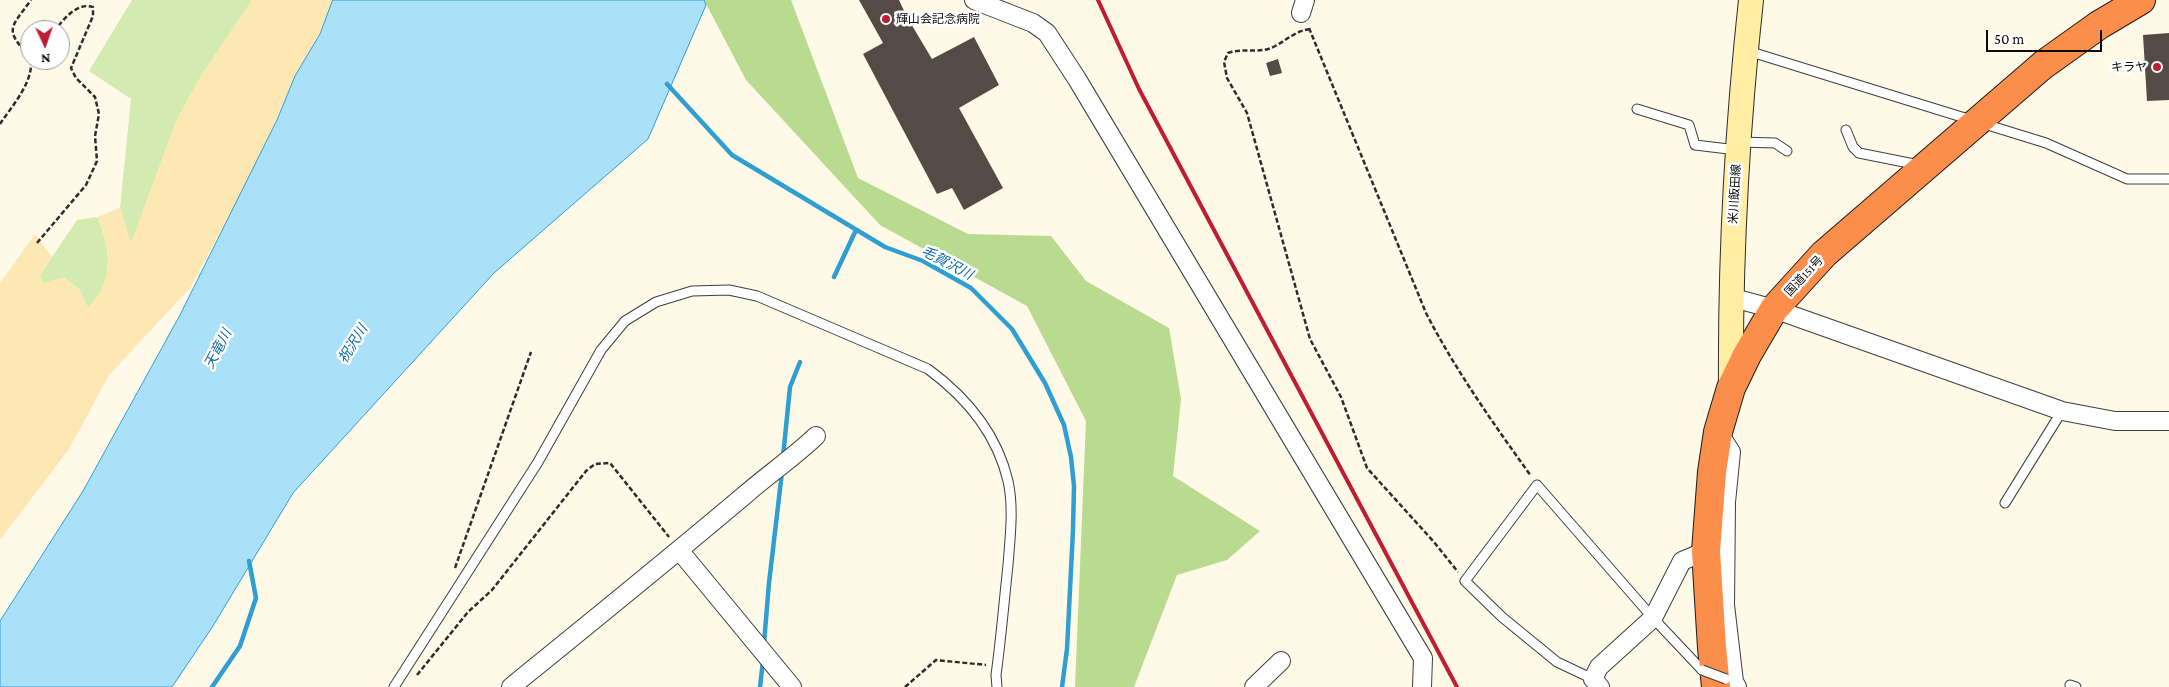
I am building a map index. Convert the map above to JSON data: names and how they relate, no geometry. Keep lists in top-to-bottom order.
{
  "streets": {
    "highway": ["国道151号"],
    "main road": ["米川飯田線"]
  },
  "crossings": [
    ["米川飯田線", "国道151号"]
  ],
  "water": ["毛賀沢川", "祝沢川", "天竜川"],
  "places": ["輝山会記念病院", "キラヤ"],
  "scale_bar": "50 m",
  "north": "bottom"
}
